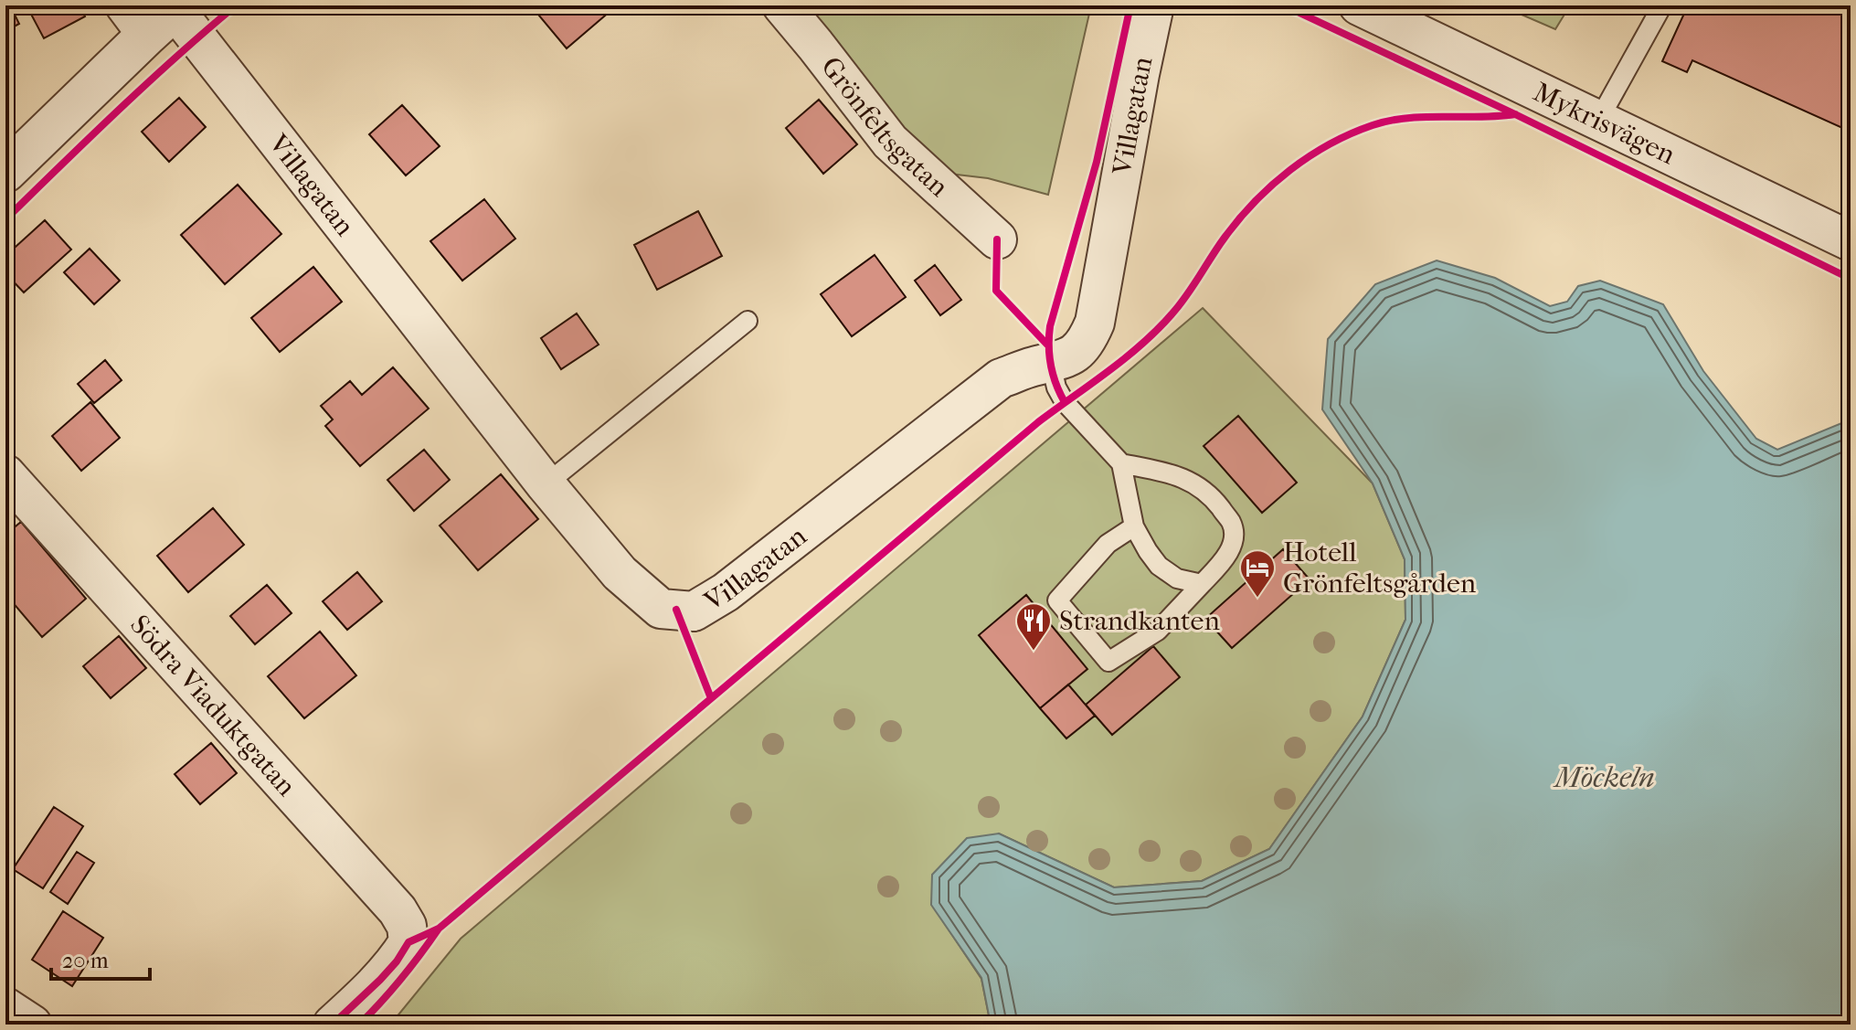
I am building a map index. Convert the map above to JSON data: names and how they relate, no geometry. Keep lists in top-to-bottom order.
{
  "streets": {
    "street": [
      "Villagatan",
      "Mykrisvägen",
      "Grönfeltsgatan",
      "Södra Viaduktgatan"
    ]
  },
  "water": ["Möckeln"],
  "places": {
    "hotel": ["Hotell Grönfeltsgården"],
    "restaurant": ["Strandkanten"]
  },
  "scale_bar": "20 m"
}
